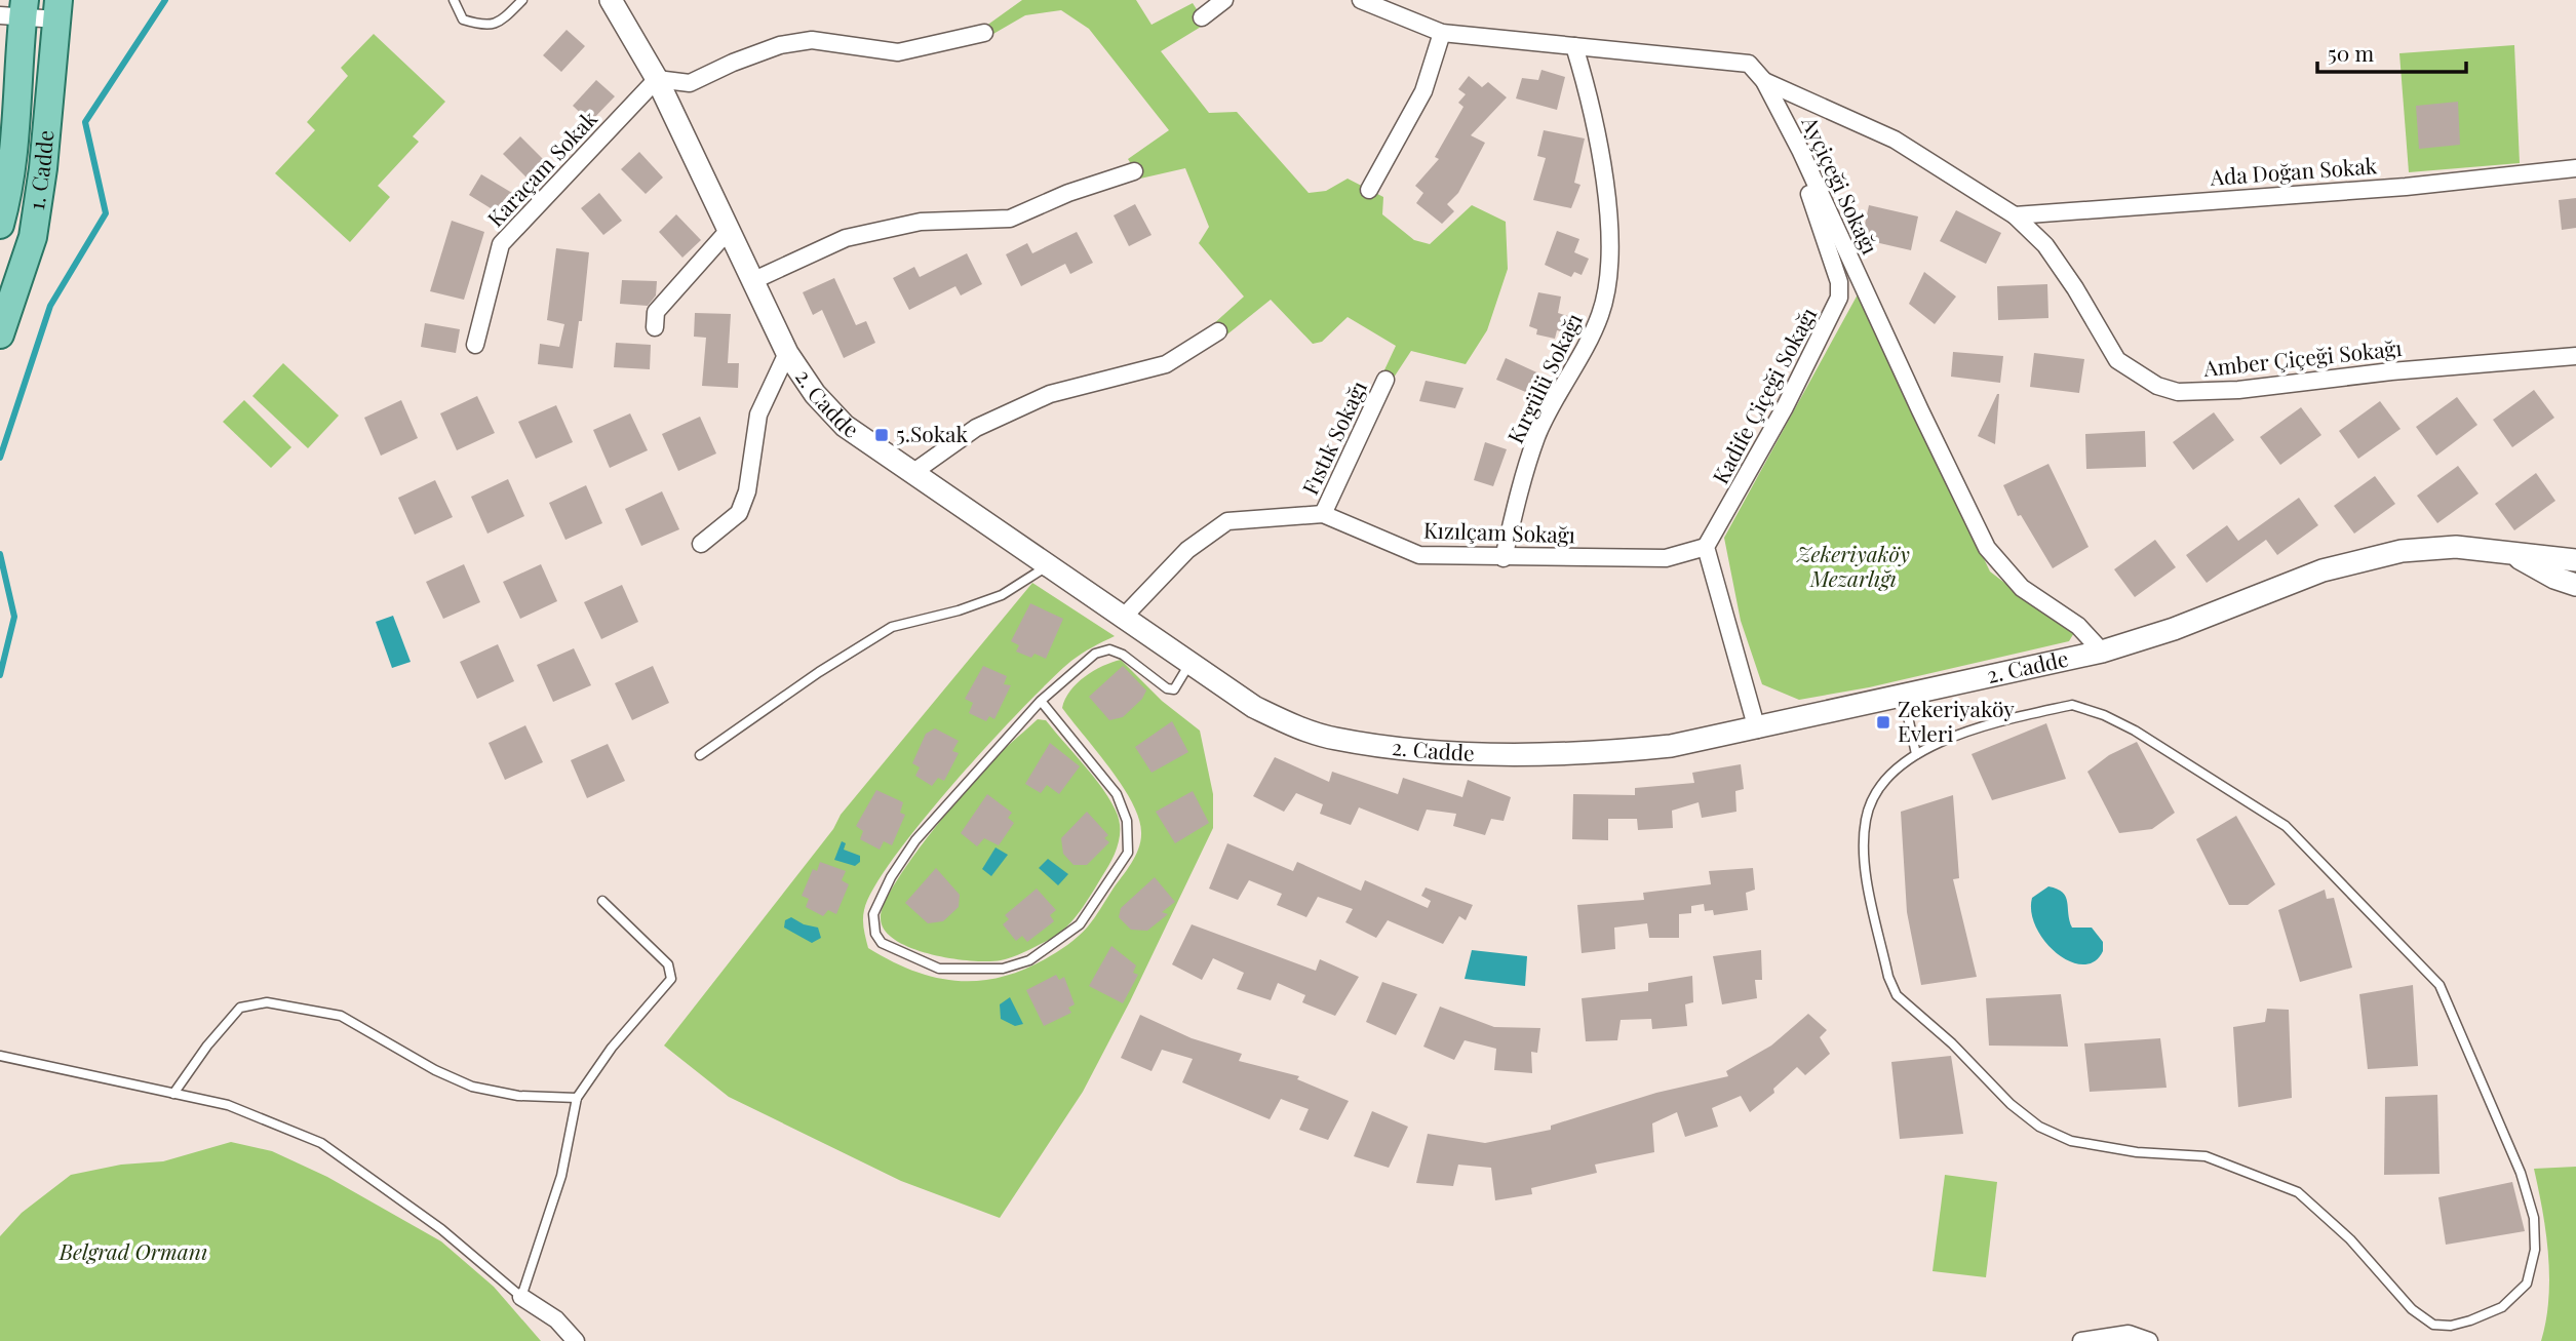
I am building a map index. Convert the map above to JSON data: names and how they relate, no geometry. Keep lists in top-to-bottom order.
{
  "streets": {
    "main road": ["1. Cadde"],
    "street": [
      "Karaçam Sokak",
      "Ada Doğan Sokak",
      "Ayçiçeği Sokağı",
      "Amber Çiçeği Sokağı",
      "Kırgülü Sokağı",
      "Kadife Çiçeği Sokağı",
      "2. Cadde",
      "Fıstık Sokağı",
      "Kızılçam Sokağı"
    ]
  },
  "crossings": [
    ["Karaçam Sokak", "2. Cadde"],
    ["Ada Doğan Sokak", "Amber Çiçeği Sokağı"],
    ["Ayçiçeği Sokağı", "Amber Çiçeği Sokağı"],
    ["Ayçiçeği Sokağı", "Kırgülü Sokağı"],
    ["Ayçiçeği Sokağı", "Kadife Çiçeği Sokağı"],
    ["Ayçiçeği Sokağı", "2. Cadde"],
    ["Amber Çiçeği Sokağı", "Kadife Çiçeği Sokağı"],
    ["Kırgülü Sokağı", "Kızılçam Sokağı"],
    ["Kadife Çiçeği Sokağı", "Kızılçam Sokağı"],
    ["2. Cadde", "Kızılçam Sokağı"],
    ["Fıstık Sokağı", "Kızılçam Sokağı"]
  ],
  "parks": ["Zekeriyaköy Mezarlığı", "Belgrad Ormanı"],
  "places": {
    "transit": ["5.Sokak", "Zekeriyaköy Evleri"]
  },
  "scale_bar": "50 m"
}
